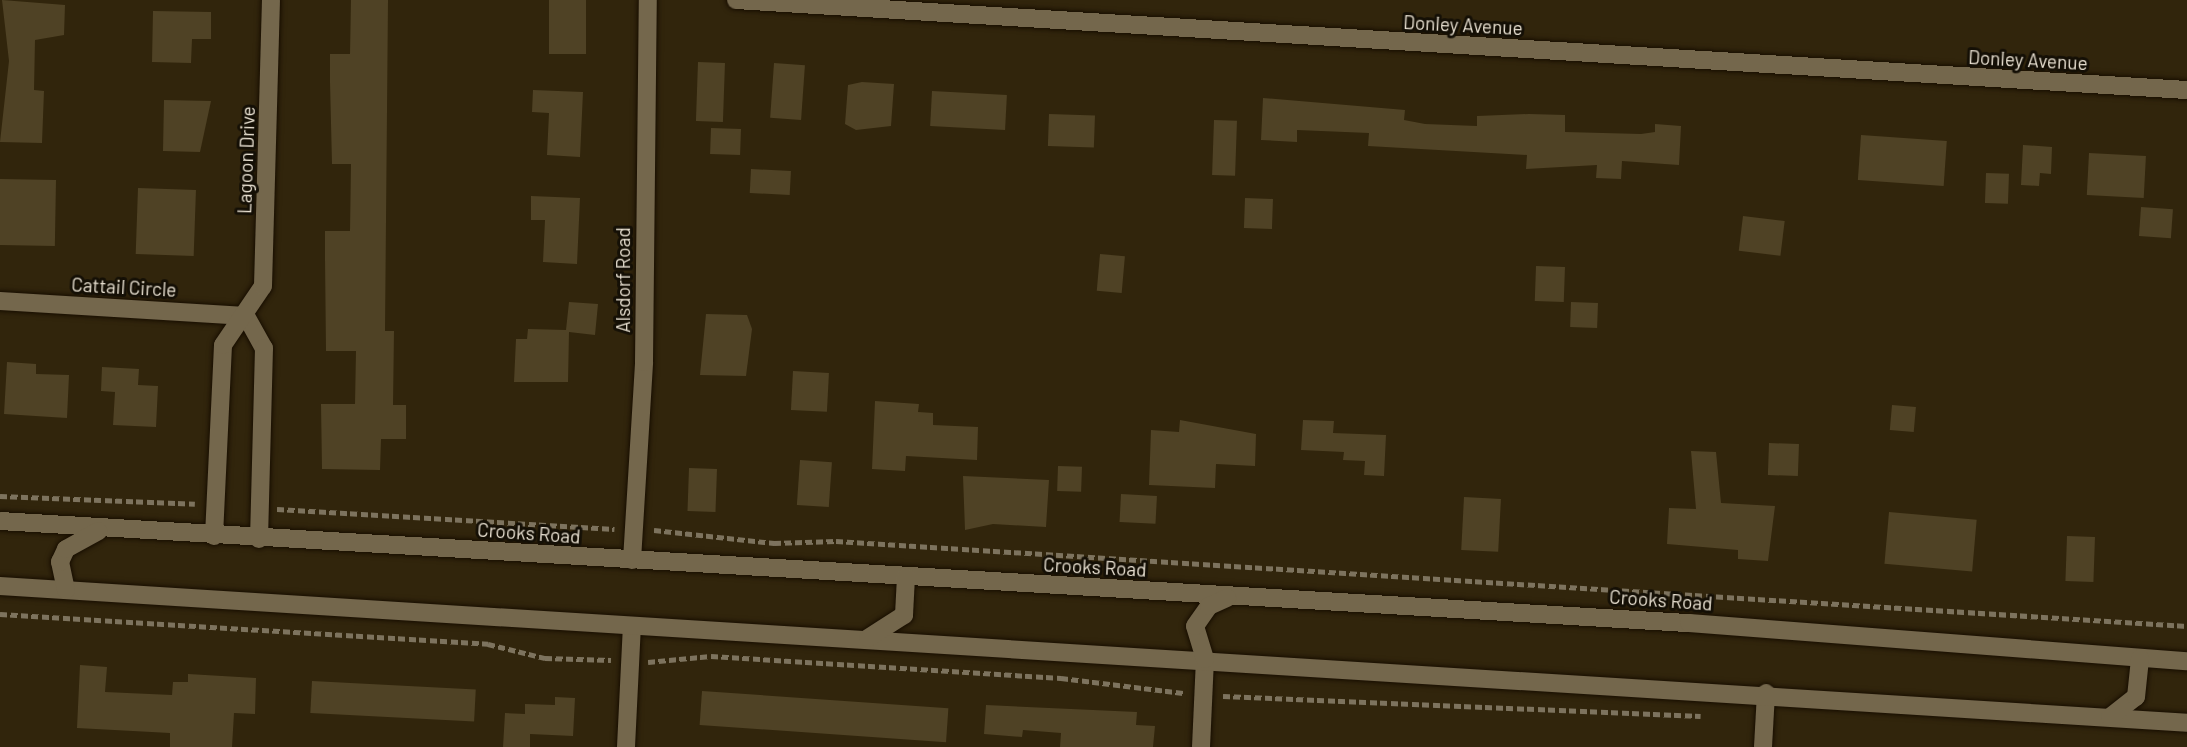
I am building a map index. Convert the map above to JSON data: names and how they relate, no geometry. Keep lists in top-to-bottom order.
{
  "streets": {
    "main road": [
      "Donley Avenue",
      "Lagoon Drive",
      "Alsdorf Road",
      "Cattail Circle",
      "Crooks Road"
    ]
  },
  "crossings": [
    ["Lagoon Drive", "Cattail Circle"],
    ["Lagoon Drive", "Crooks Road"],
    ["Alsdorf Road", "Crooks Road"]
  ]
}
